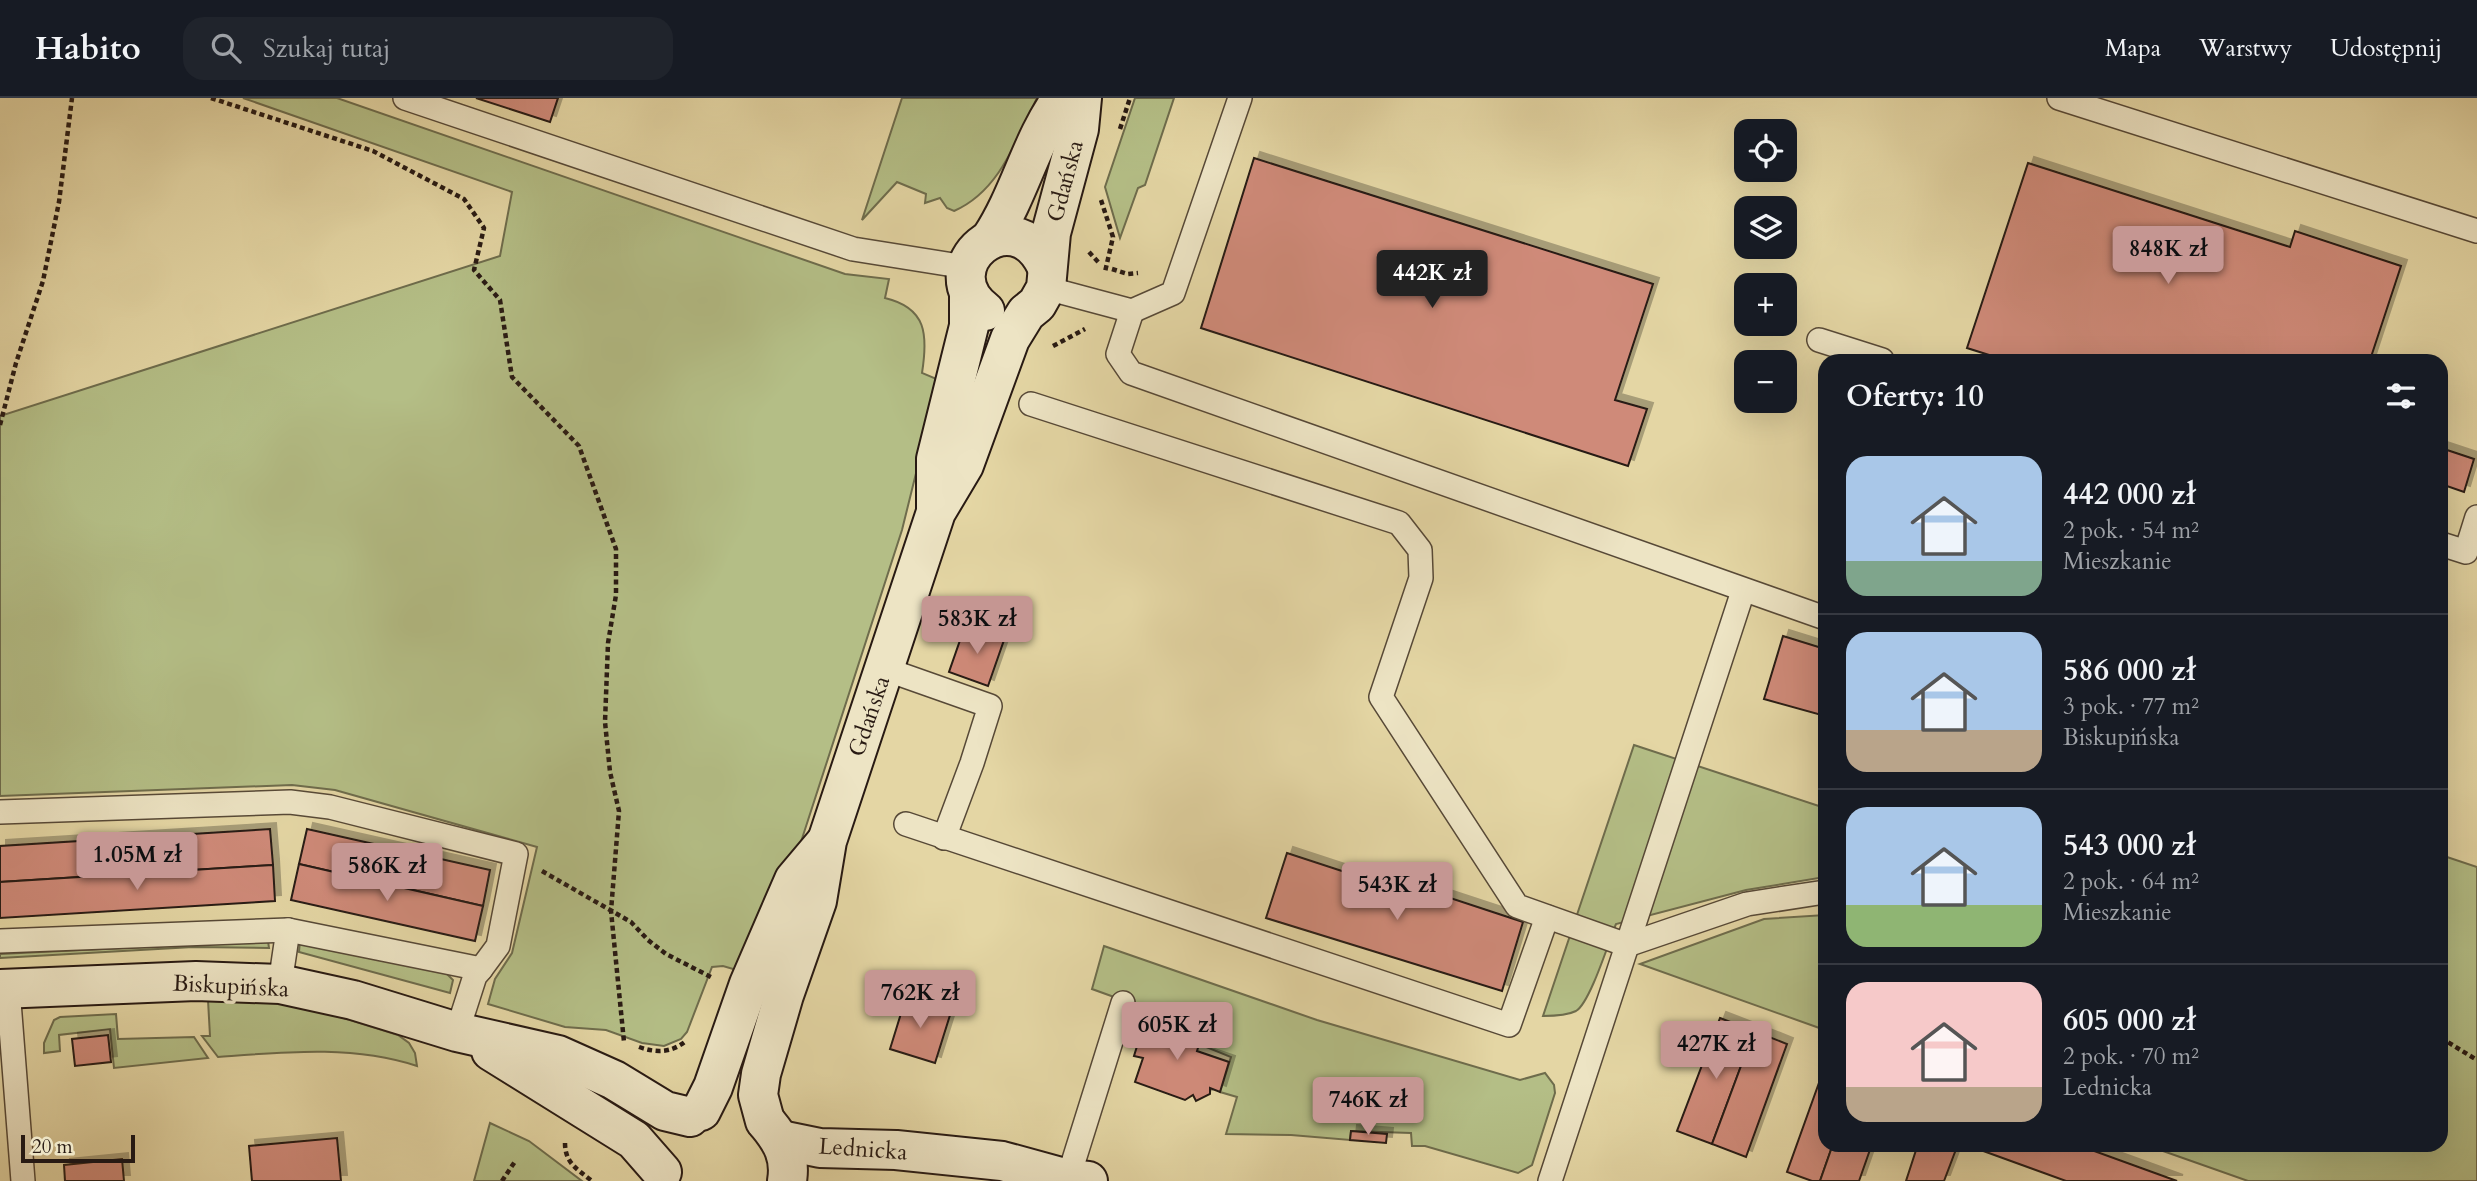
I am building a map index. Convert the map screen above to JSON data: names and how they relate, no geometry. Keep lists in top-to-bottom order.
{
  "streets": {
    "street": ["Gdańska", "Biskupińska", "Lednicka"]
  },
  "crossings": [
    ["Gdańska", "Biskupińska"],
    ["Gdańska", "Lednicka"],
    ["Biskupińska", "Lednicka"]
  ],
  "scale_bar": "20 m",
  "page": {
    "header": "Habito",
    "search": "Szukaj tutaj",
    "nav": ["Mapa", "Warstwy", "Udostępnij"],
    "map_buttons": ["+", "−"],
    "price": [
      "848K zł",
      "442K zł",
      "583K zł",
      "1.05M zł",
      "586K zł",
      "543K zł",
      "762K zł",
      "605K zł",
      "427K zł",
      "746K zł"
    ],
    "heading": "Oferty: 10",
    "list": [
      {
        "name": "442 000 zł",
        "note": "2 pok. · 54 m² · Mieszkanie"
      },
      {
        "name": "586 000 zł",
        "note": "3 pok. · 77 m² · Biskupińska"
      },
      {
        "name": "543 000 zł",
        "note": "2 pok. · 64 m² · Mieszkanie"
      },
      {
        "name": "605 000 zł",
        "note": "2 pok. · 70 m² · Lednicka"
      }
    ],
    "scale": "20 m"
  }
}
